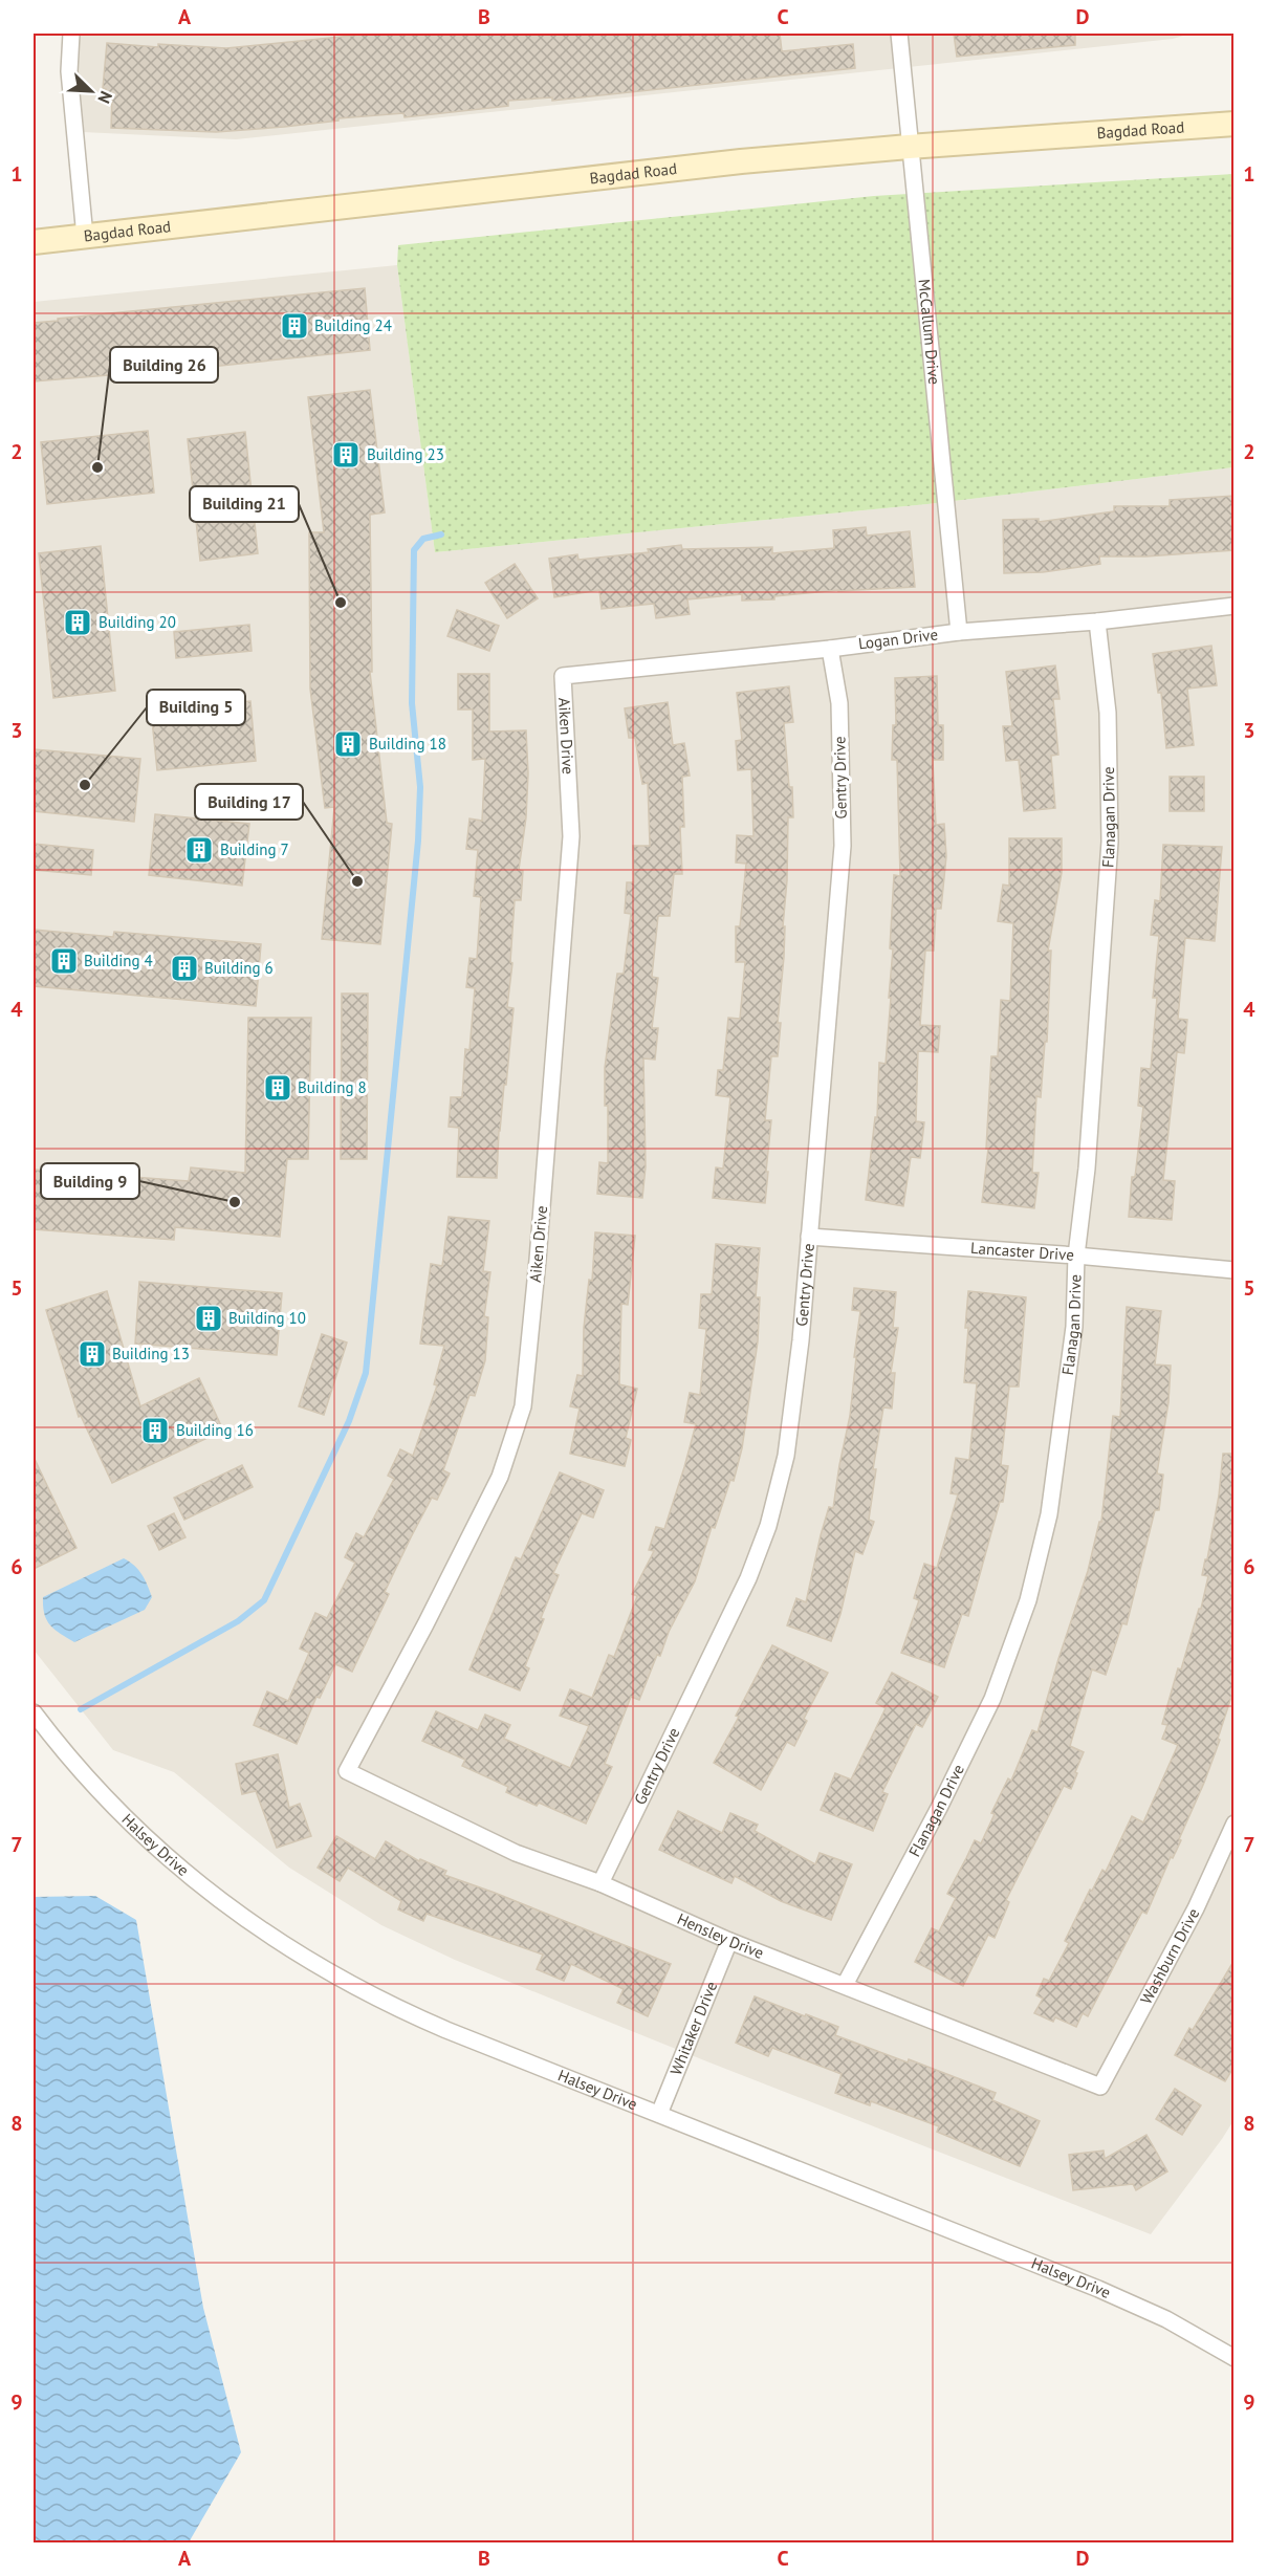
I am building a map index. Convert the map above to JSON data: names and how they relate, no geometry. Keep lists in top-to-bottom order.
{
  "streets": {
    "street": [
      "Bagdad Road",
      "McCallum Drive",
      "Logan Drive",
      "Aiken Drive",
      "Gentry Drive",
      "Flanagan Drive",
      "Lancaster Drive",
      "Halsey Drive",
      "Hensley Drive",
      "Washburn Drive",
      "Whitaker Drive"
    ]
  },
  "crossings": [
    ["Bagdad Road", "McCallum Drive"],
    ["McCallum Drive", "Logan Drive"],
    ["Logan Drive", "Aiken Drive"],
    ["Logan Drive", "Gentry Drive"],
    ["Logan Drive", "Flanagan Drive"],
    ["Aiken Drive", "Hensley Drive"],
    ["Gentry Drive", "Lancaster Drive"],
    ["Gentry Drive", "Hensley Drive"],
    ["Flanagan Drive", "Lancaster Drive"],
    ["Flanagan Drive", "Hensley Drive"],
    ["Halsey Drive", "Whitaker Drive"],
    ["Hensley Drive", "Washburn Drive"],
    ["Hensley Drive", "Whitaker Drive"]
  ],
  "places": {
    "building": [
      "Building 24",
      "Building 23",
      "Building 20",
      "Building 18",
      "Building 7",
      "Building 4",
      "Building 6",
      "Building 8",
      "Building 10",
      "Building 13",
      "Building 16"
    ],
    "other": [
      "Building 26",
      "Building 21",
      "Building 5",
      "Building 17",
      "Building 9"
    ]
  },
  "north": "bottom right",
  "grid": {
    "columns": [
      "A",
      "B",
      "C",
      "D"
    ],
    "rows": [
      "1",
      "2",
      "3",
      "4",
      "5",
      "6",
      "7",
      "8",
      "9"
    ]
  }
}
